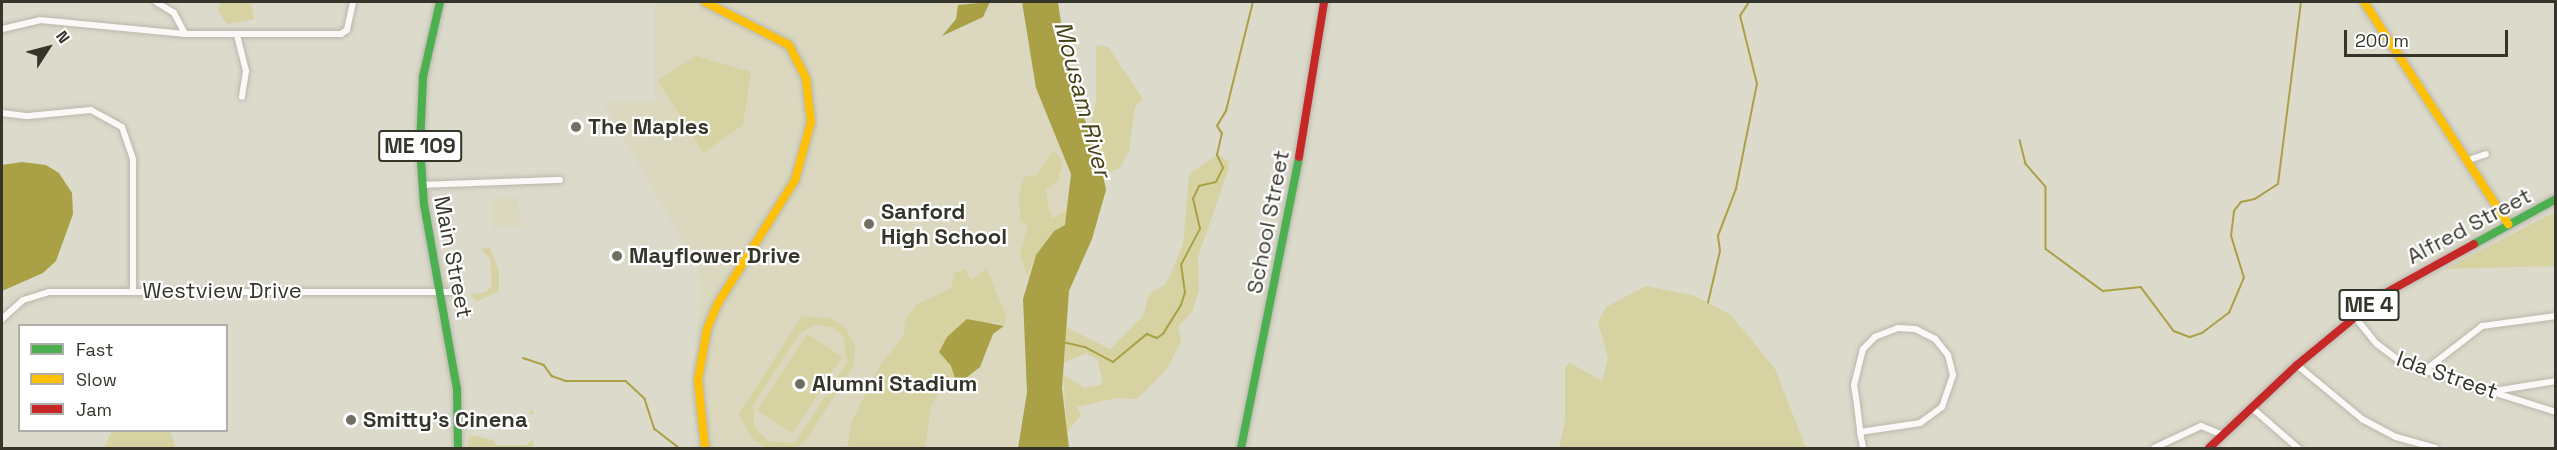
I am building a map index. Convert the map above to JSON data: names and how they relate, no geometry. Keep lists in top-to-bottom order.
{
  "streets": {
    "main road": [
      "ME 109",
      "School Street",
      "Alfred Street",
      "Main Street",
      "ME 4"
    ],
    "street": ["Westview Drive", "Ida Street"]
  },
  "crossings": [
    ["Alfred Street", "Ida Street"],
    ["Main Street", "Westview Drive"]
  ],
  "water": ["Mousam River"],
  "places": [
    "The Maples",
    "Sanford High School",
    "Mayflower Drive",
    "Alumni Stadium",
    "Smitty's Cinena"
  ],
  "legend": ["Fast", "Slow", "Jam"],
  "scale_bar": "200 m",
  "north": "top right"
}
